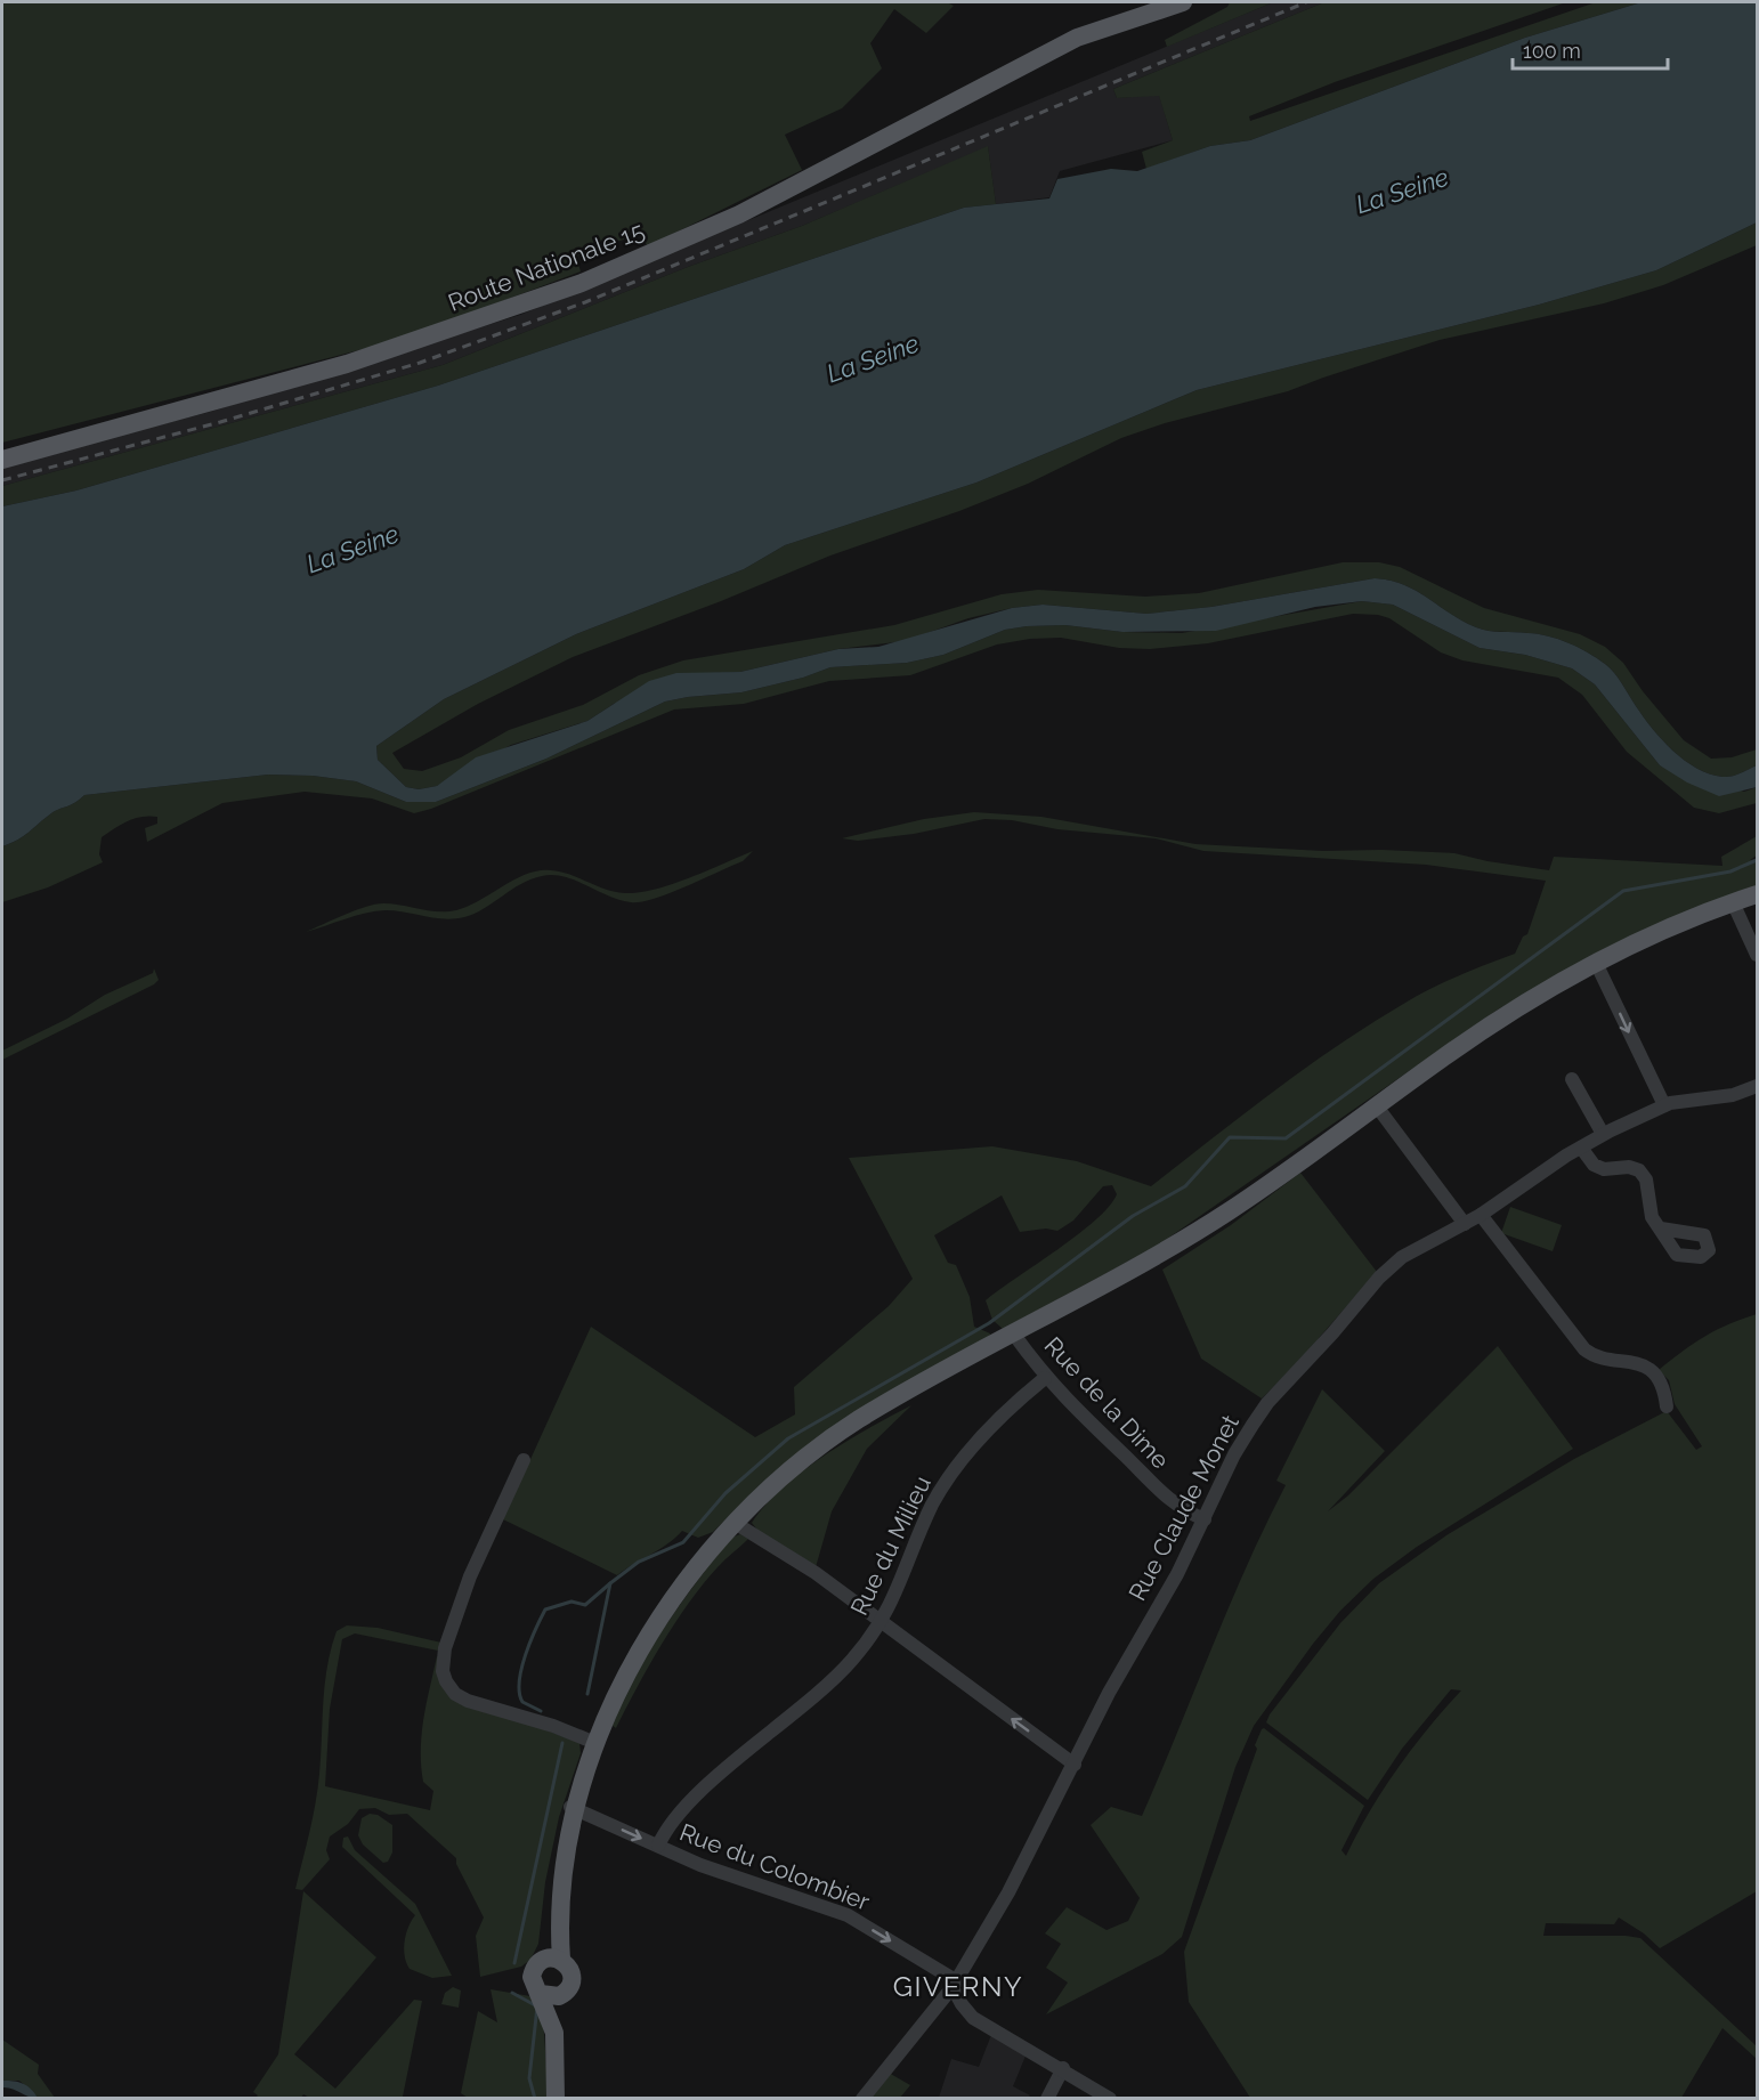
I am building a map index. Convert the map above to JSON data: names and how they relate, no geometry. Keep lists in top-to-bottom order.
{
  "streets": {
    "main road": ["Route Nationale 15"],
    "street": [
      "Rue de la Dime",
      "Rue Claude Monet",
      "Rue du Milieu",
      "Rue du Colombier"
    ]
  },
  "crossings": [
    ["Rue de la Dime", "Rue Claude Monet"],
    ["Rue de la Dime", "Rue du Milieu"],
    ["Rue Claude Monet", "Rue du Colombier"],
    ["Rue du Milieu", "Rue du Colombier"]
  ],
  "one_way": ["Rue du Colombier"],
  "districts": ["GIVERNY"],
  "water": ["La Seine"],
  "scale_bar": "100 m"
}
